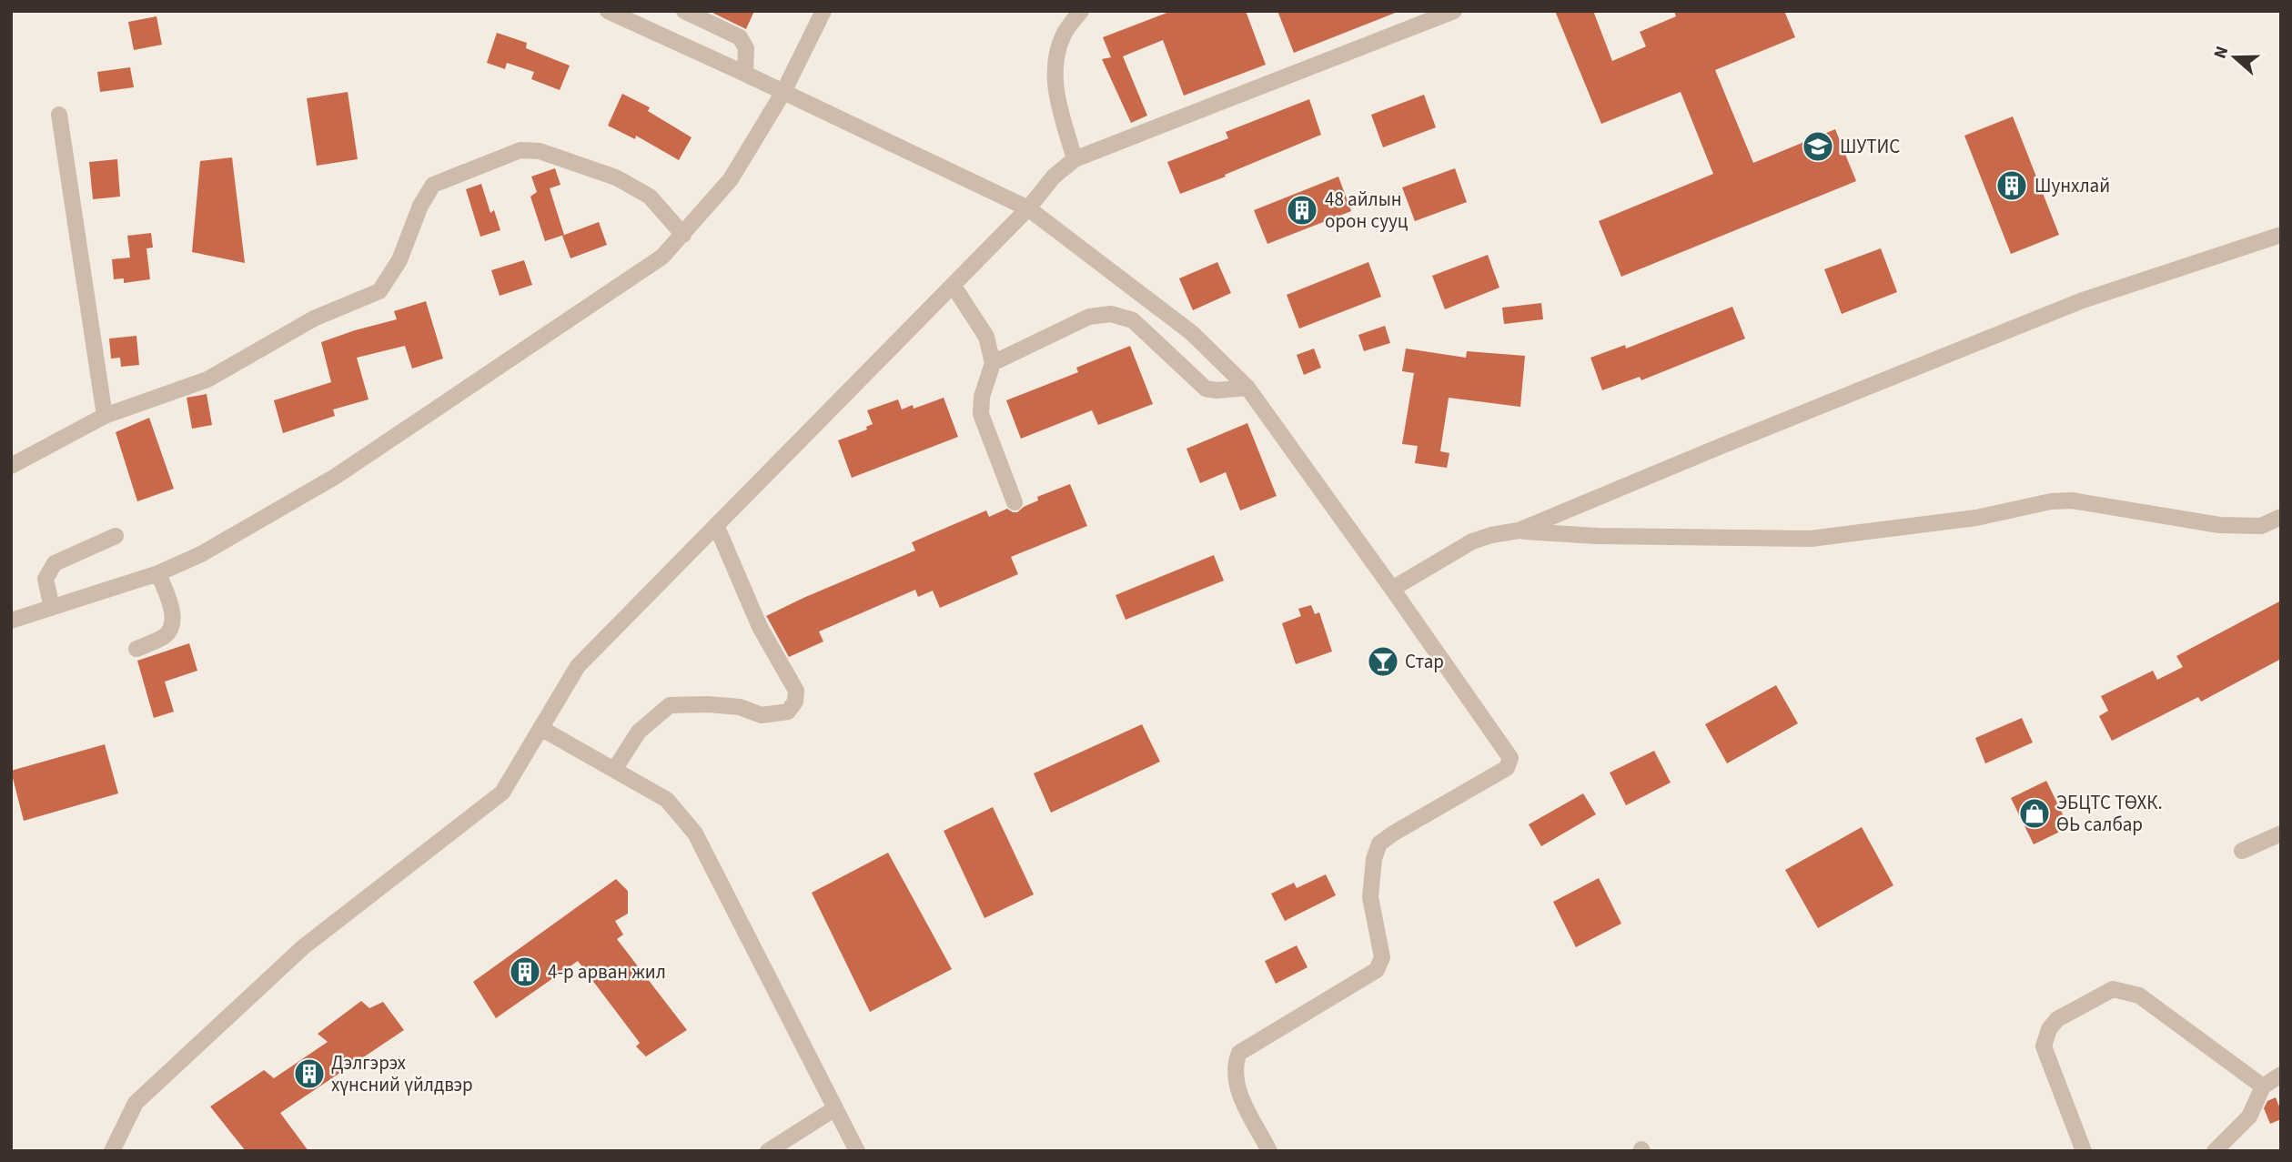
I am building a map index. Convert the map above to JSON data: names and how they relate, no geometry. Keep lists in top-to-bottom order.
{
  "places": {
    "school or university": ["ШУТИС"],
    "building": [
      "Шунхлай",
      "48 айлын орон сууц",
      "4-р арван жил",
      "Дэлгэрэх хүнсний үйлдвэр"
    ],
    "bar": ["Стар"],
    "shop": ["ЭБЦТС ТӨХК. ӨЬ салбар"]
  },
  "north": "left"
}
